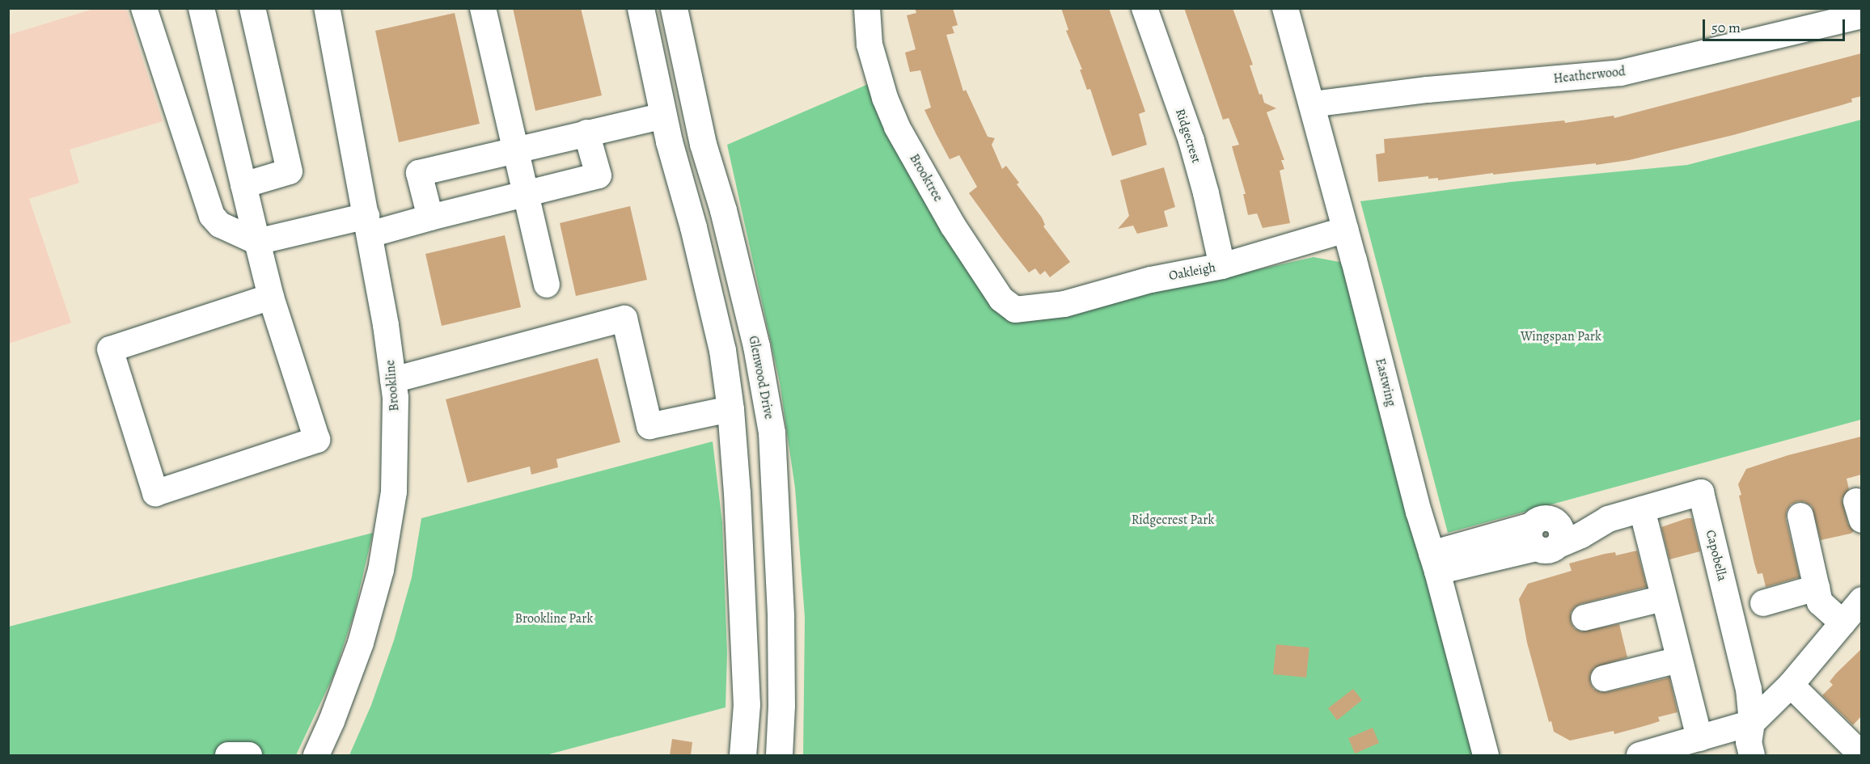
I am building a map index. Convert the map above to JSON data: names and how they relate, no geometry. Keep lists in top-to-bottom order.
{
  "streets": {
    "main road": ["Glenwood Drive"],
    "street": [
      "Heatherwood",
      "Ridgecrest",
      "Brooktree",
      "Oakleigh",
      "Eastwing",
      "Brookline",
      "Capobella"
    ]
  },
  "crossings": [
    ["Heatherwood", "Eastwing"],
    ["Ridgecrest", "Oakleigh"],
    ["Brooktree", "Oakleigh"],
    ["Oakleigh", "Eastwing"],
    ["Eastwing", "Capobella"]
  ],
  "parks": ["Wingspan Park", "Ridgecrest Park", "Brookline Park"],
  "scale_bar": "50 m"
}
